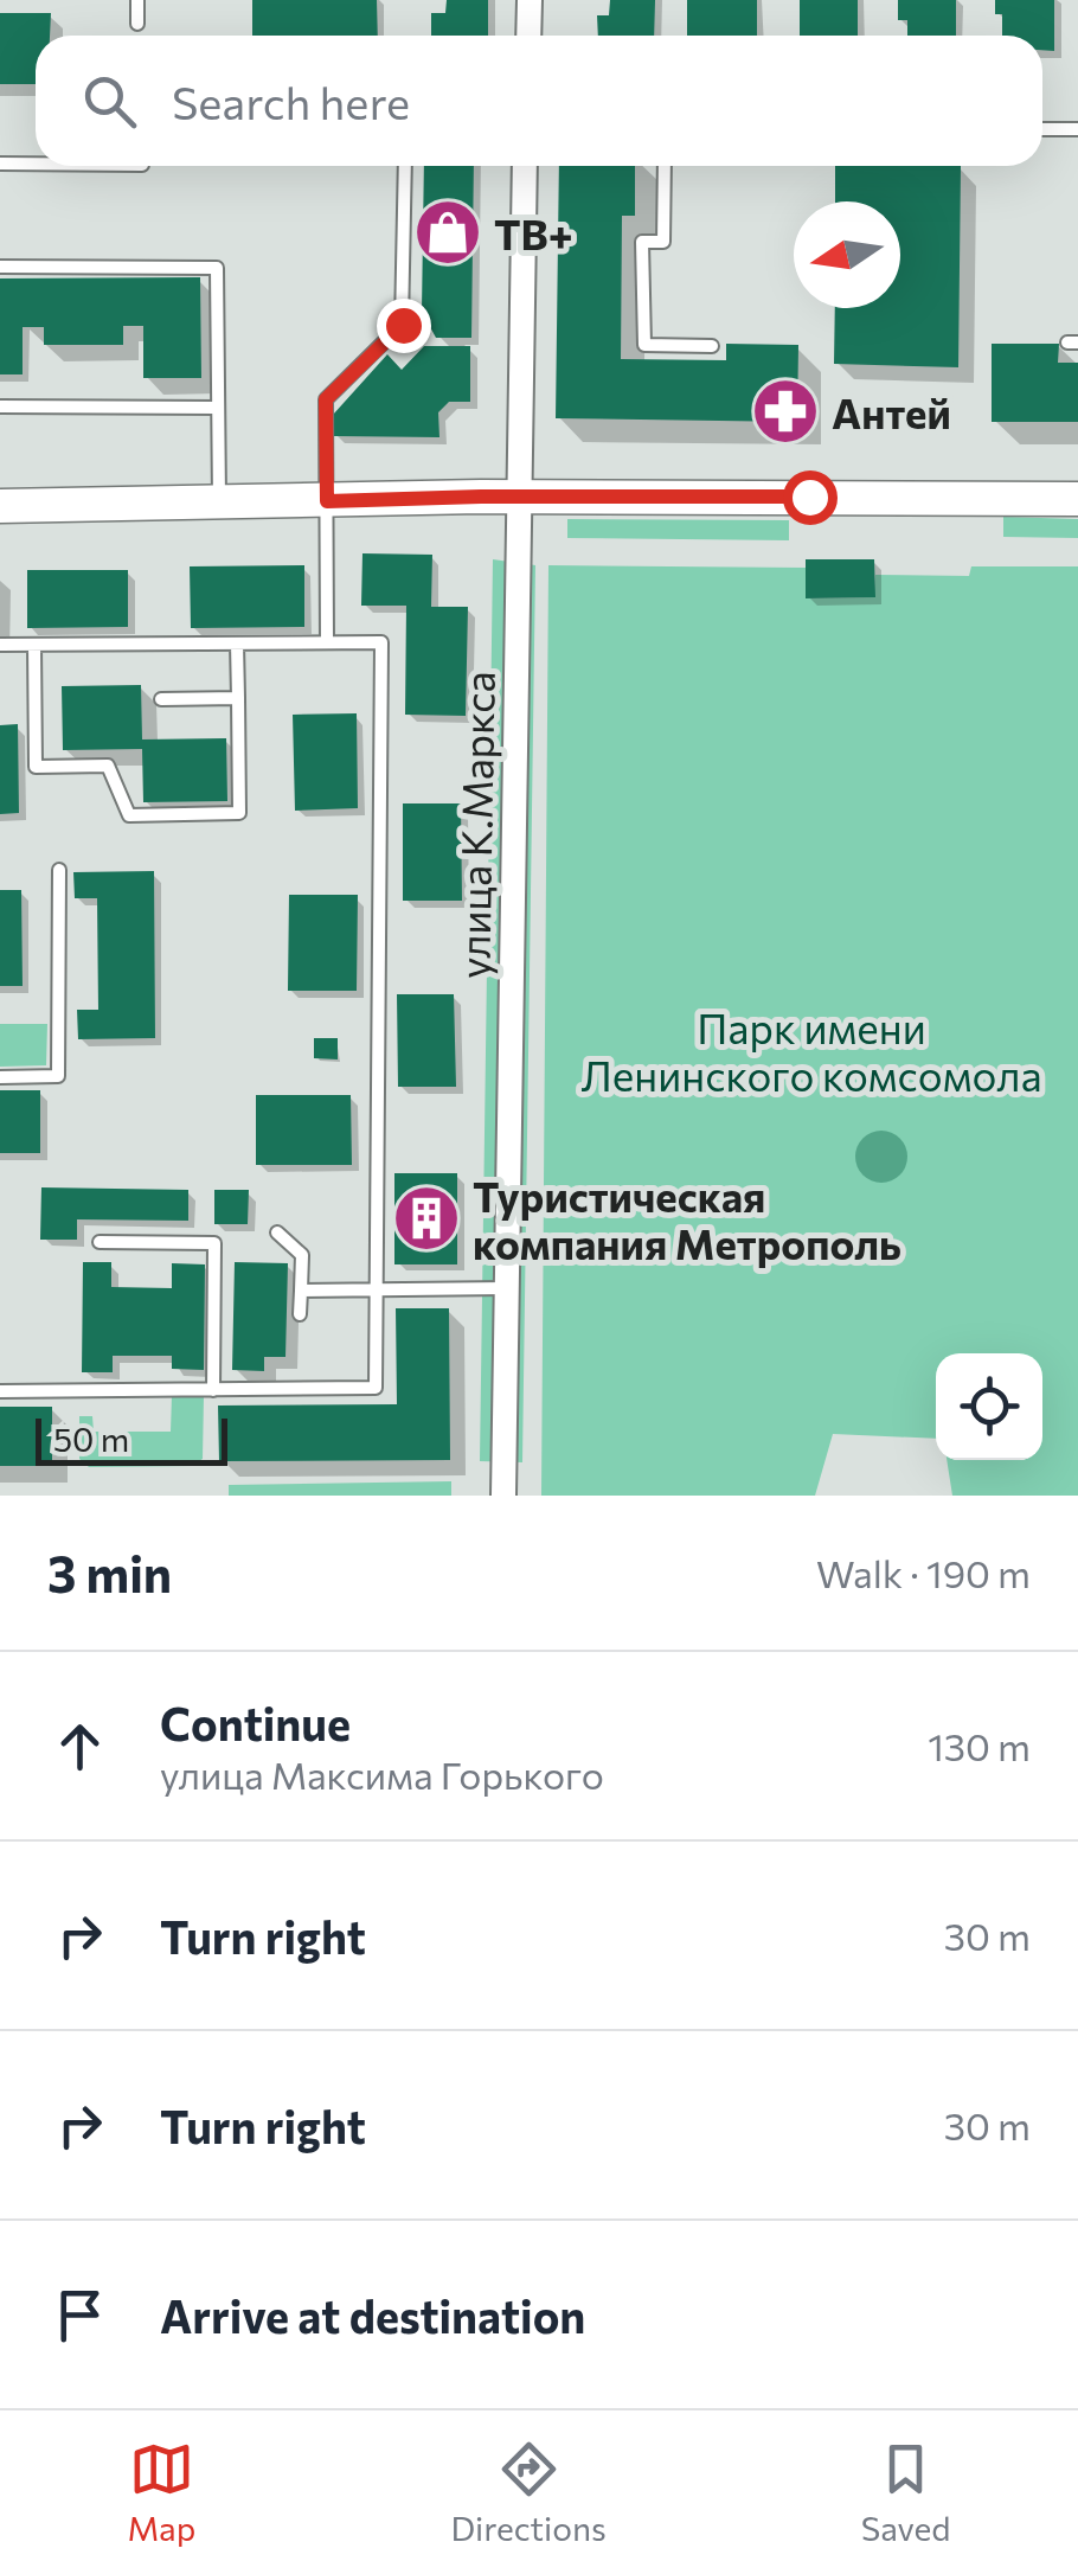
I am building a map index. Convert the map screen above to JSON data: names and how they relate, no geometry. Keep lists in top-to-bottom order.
{
  "streets": {
    "street": ["улица К.Маркса"]
  },
  "parks": ["Парк имени Ленинского комсомола"],
  "places": {
    "shop": ["ТВ+"],
    "pharmacy": ["Антей"],
    "building": ["Туристическая компания Метрополь"]
  },
  "scale_bar": "50 m",
  "north": "left",
  "page": {
    "search": "Search here",
    "scale": "50 m",
    "heading": ["3 min", "Walk · 190 m"],
    "list": [
      ["Continue", "улица Максима Горького", "130 m"],
      ["Turn right", "30 m"],
      ["Turn right", "30 m"],
      "Arrive at destination"
    ],
    "nav": ["Map", "Directions", "Saved"]
  }
}
